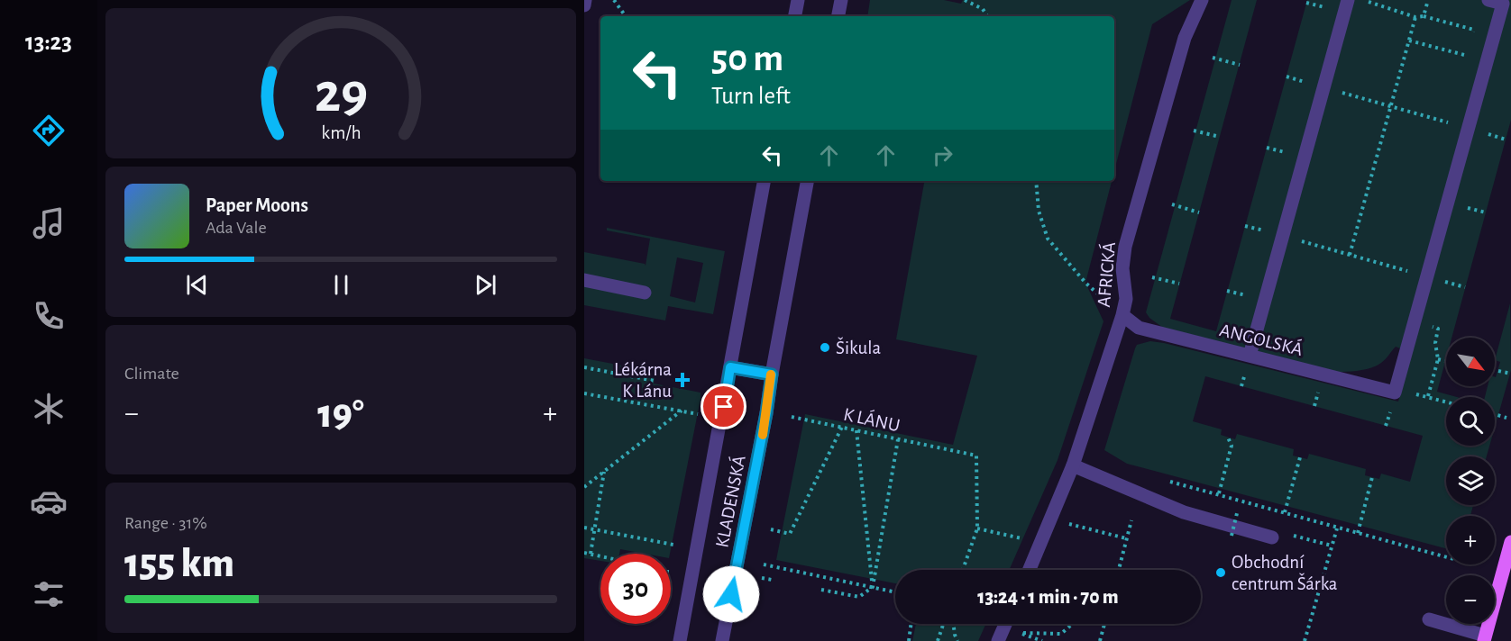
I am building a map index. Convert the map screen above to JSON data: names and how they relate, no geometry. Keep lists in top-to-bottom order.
{
  "streets": {
    "street": ["AFRICKÁ", "ANGOLSKÁ", "KLADENSKÁ"],
    "path": ["K LÁNU"]
  },
  "crossings": [
    ["AFRICKÁ", "ANGOLSKÁ"]
  ],
  "places": {
    "other": ["Šikula", "Obchodní centrum Šárka"],
    "health": ["Lékárna K Lánu"]
  },
  "north": "bottom right",
  "page": {
    "tabs": "13:23",
    "turn": ["50 m", "Turn left"],
    "song": ["Paper Moons", "Ada Vale"],
    "tile": [
      "Climate",
      ["Range · 31%", "155 km"]
    ],
    "map_buttons": ["+", "−"],
    "heat": ["−", "19°", "+"],
    "limit": "30",
    "trip": "13:24 · 1 min · 70 m",
    "gauge": ["29", "km/h"]
  }
}
